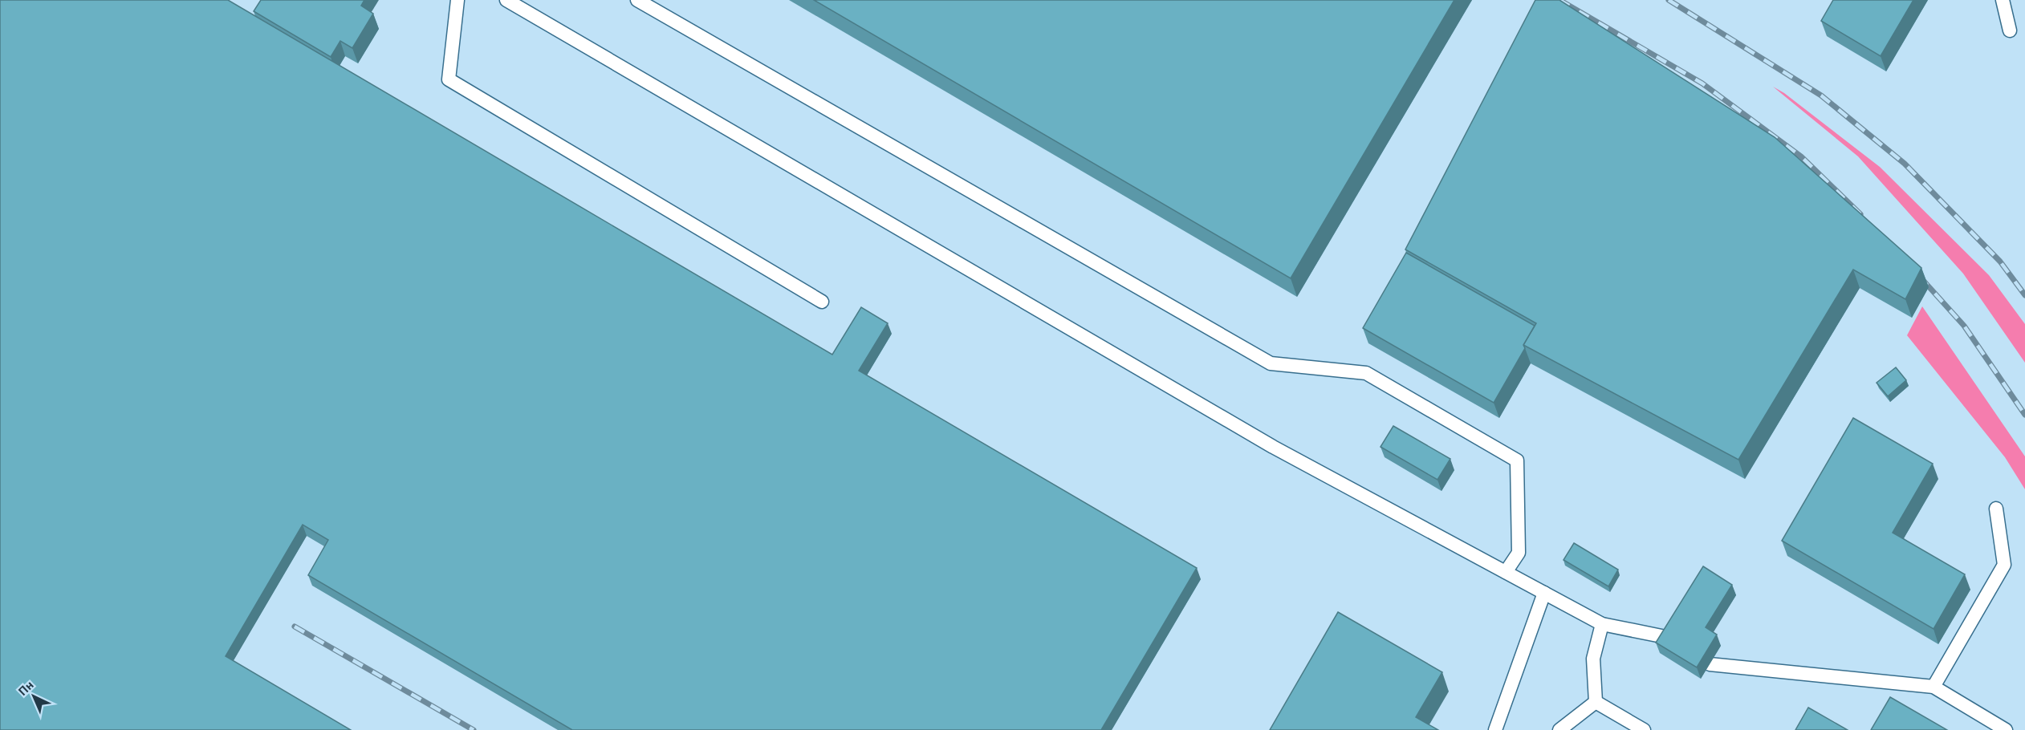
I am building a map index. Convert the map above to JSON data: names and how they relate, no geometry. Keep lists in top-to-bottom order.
{
  "north": "top left"
}
